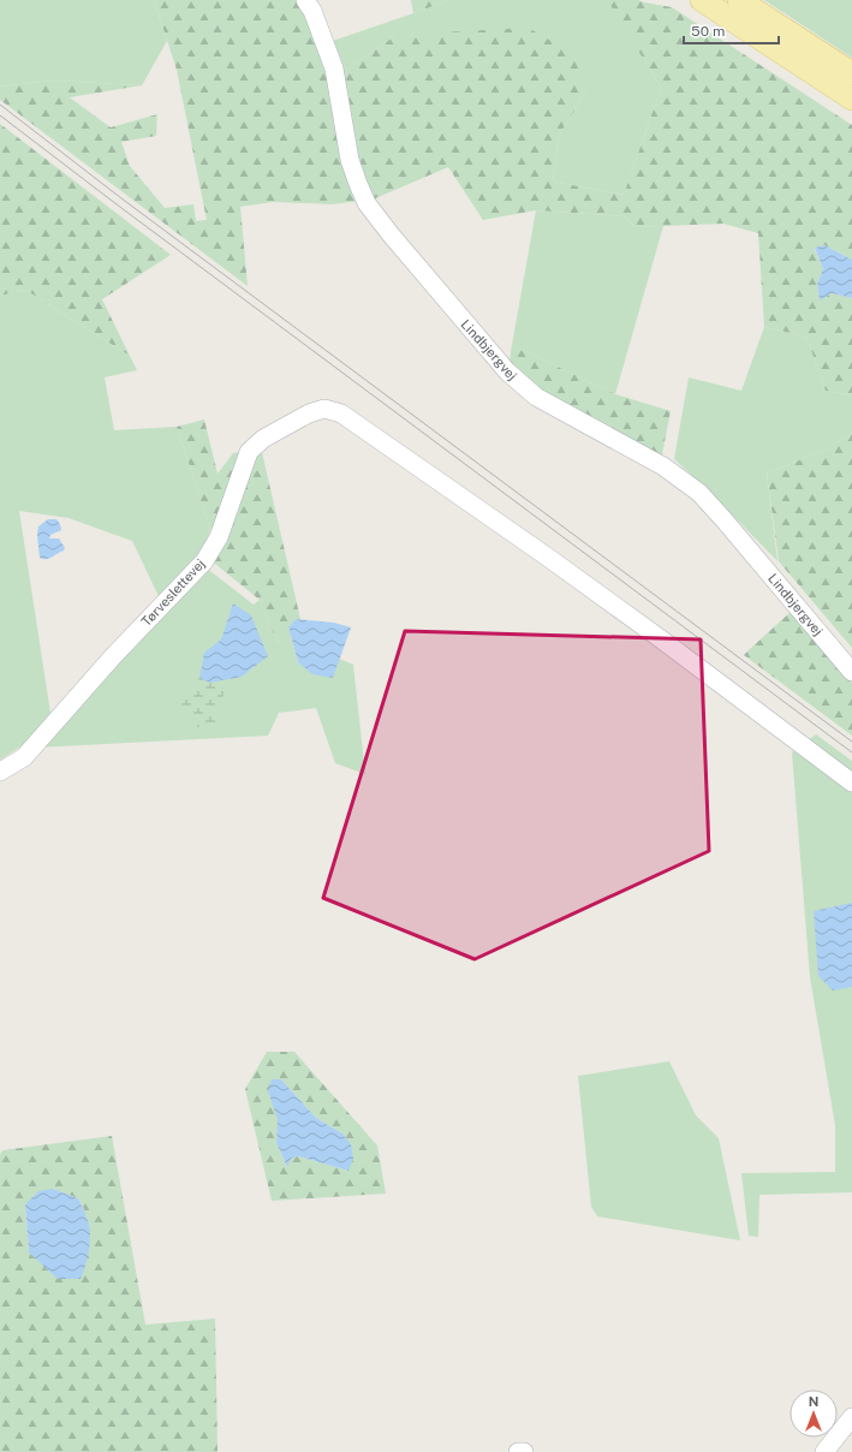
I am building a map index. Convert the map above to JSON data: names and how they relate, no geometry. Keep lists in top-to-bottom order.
{
  "streets": {
    "street": ["Lindbjergvej", "Tørveslettevej"]
  },
  "scale_bar": "50 m",
  "north": "top"
}
